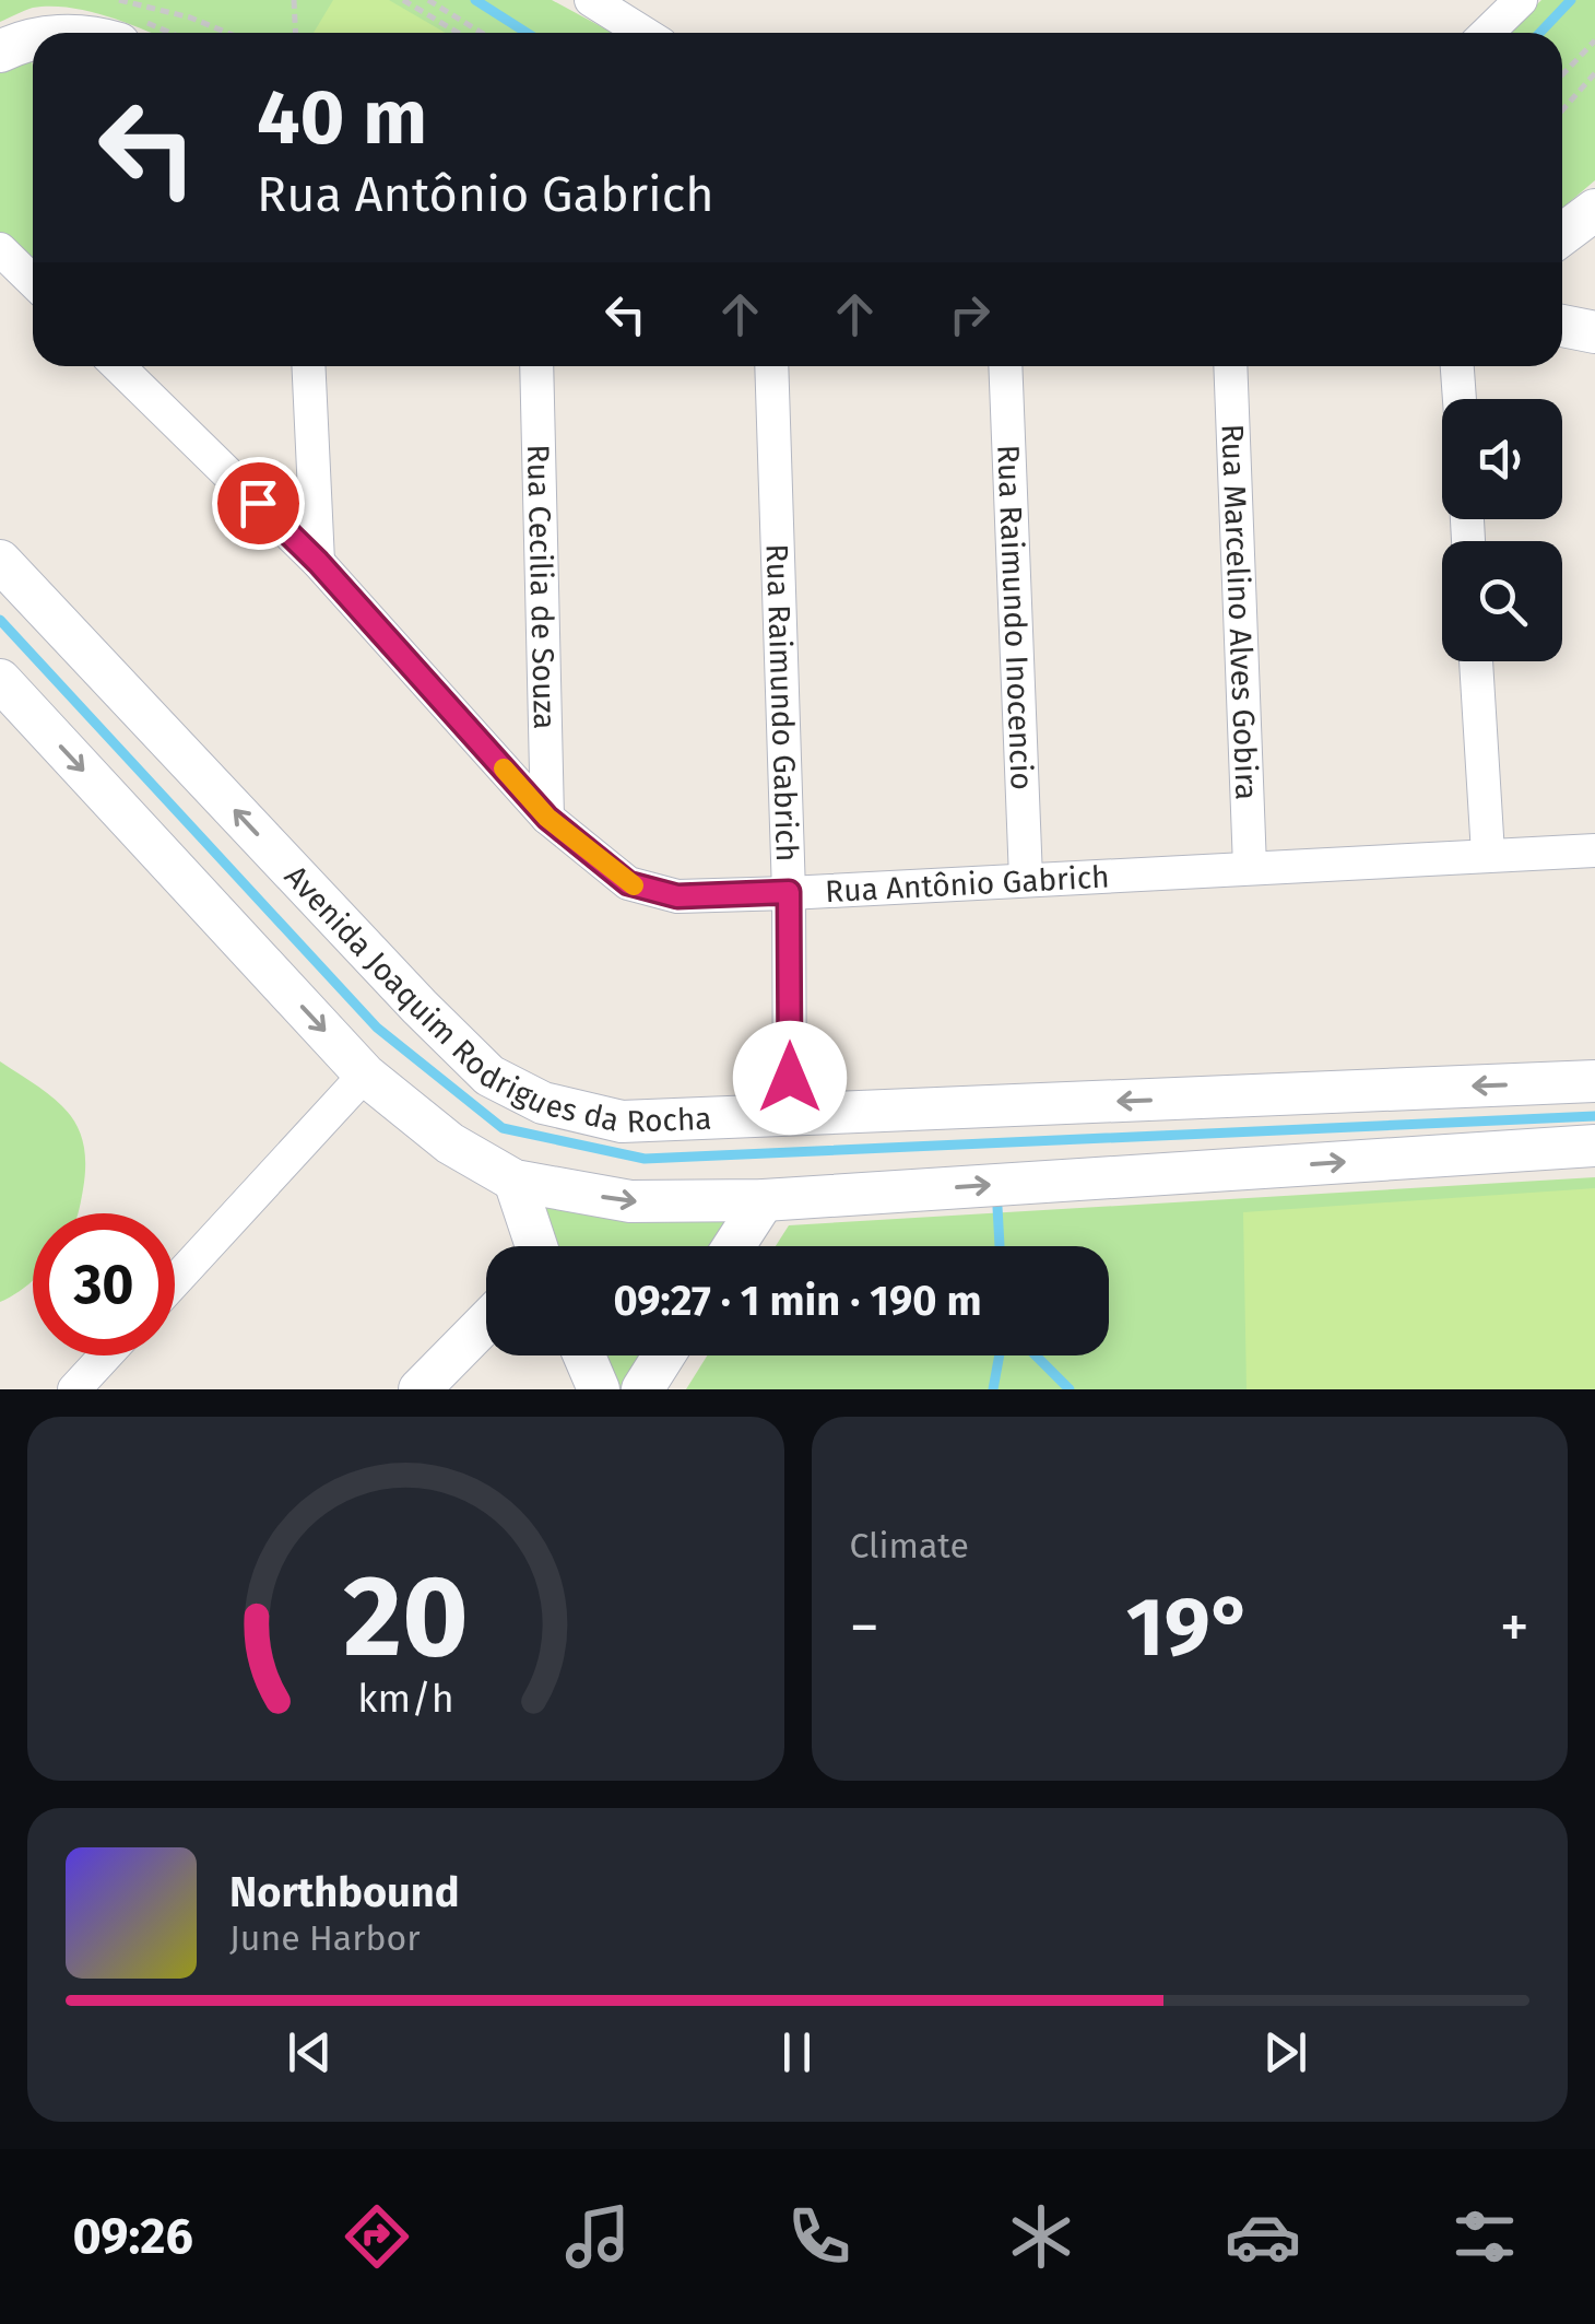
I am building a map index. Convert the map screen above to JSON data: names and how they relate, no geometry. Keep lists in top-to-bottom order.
{
  "streets": {
    "street": [
      "Rua Cecilia de Souza",
      "Rua Marcelino Alves Gobira",
      "Rua Raimundo Inocencio",
      "Rua Raimundo Gabrich",
      "Rua Antônio Gabrich",
      "Avenida Joaquim Rodrigues da Rocha"
    ]
  },
  "crossings": [
    ["Rua Cecilia de Souza", "Rua Antônio Gabrich"],
    ["Rua Marcelino Alves Gobira", "Rua Antônio Gabrich"],
    ["Rua Raimundo Inocencio", "Rua Antônio Gabrich"],
    ["Rua Raimundo Gabrich", "Rua Antônio Gabrich"],
    ["Rua Raimundo Gabrich", "Avenida Joaquim Rodrigues da Rocha"]
  ],
  "page": {
    "turn": ["40 m", "Rua Antônio Gabrich"],
    "limit": "30",
    "trip": "09:27 · 1 min · 190 m",
    "tile": "Climate",
    "heat": ["−", "19°", "+"],
    "song": ["Northbound", "June Harbor"],
    "tabs": "09:26",
    "gauge": ["20", "km/h"]
  }
}
